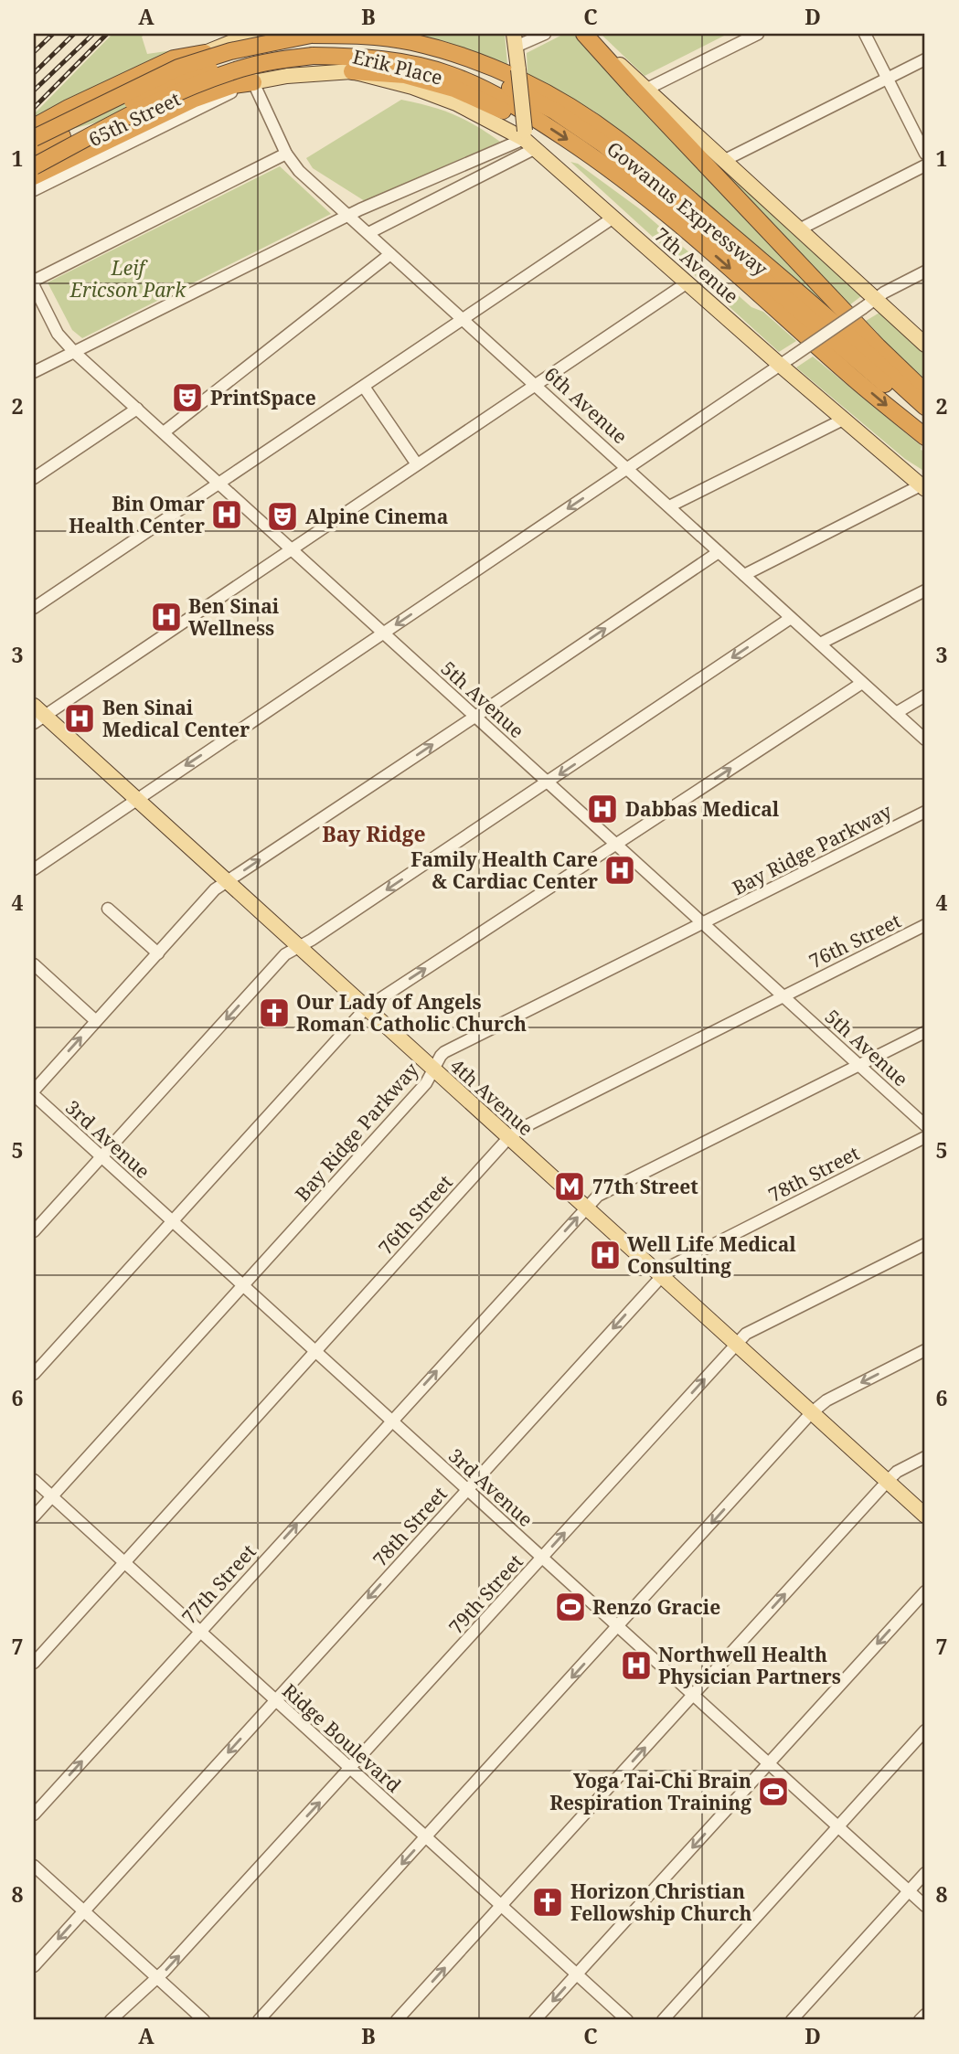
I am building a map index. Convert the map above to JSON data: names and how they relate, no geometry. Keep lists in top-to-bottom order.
{
  "streets": {
    "highway": ["Gowanus Expressway"],
    "main road": [
      "Erik Place",
      "65th Street",
      "7th Avenue",
      "4th Avenue"
    ],
    "street": [
      "6th Avenue",
      "5th Avenue",
      "Bay Ridge Parkway",
      "76th Street",
      "3rd Avenue",
      "78th Street",
      "77th Street",
      "79th Street",
      "Ridge Boulevard"
    ]
  },
  "crossings": [
    ["Erik Place", "65th Street"],
    ["Erik Place", "Gowanus Expressway"],
    ["Erik Place", "7th Avenue"],
    ["Erik Place", "6th Avenue"],
    ["65th Street", "Gowanus Expressway"],
    ["65th Street", "6th Avenue"],
    ["Gowanus Expressway", "7th Avenue"],
    ["5th Avenue", "Bay Ridge Parkway"],
    ["5th Avenue", "76th Street"],
    ["5th Avenue", "77th Street"],
    ["Bay Ridge Parkway", "4th Avenue"],
    ["Bay Ridge Parkway", "3rd Avenue"],
    ["Bay Ridge Parkway", "Ridge Boulevard"],
    ["76th Street", "4th Avenue"],
    ["76th Street", "3rd Avenue"],
    ["76th Street", "Ridge Boulevard"],
    ["4th Avenue", "78th Street"],
    ["4th Avenue", "77th Street"],
    ["4th Avenue", "79th Street"],
    ["3rd Avenue", "78th Street"],
    ["3rd Avenue", "77th Street"],
    ["3rd Avenue", "79th Street"],
    ["78th Street", "Ridge Boulevard"],
    ["77th Street", "Ridge Boulevard"],
    ["79th Street", "Ridge Boulevard"]
  ],
  "one_way": ["78th Street", "77th Street", "79th Street"],
  "districts": ["Bay Ridge"],
  "parks": ["Leif Ericson Park"],
  "places": {
    "theatre": ["PrintSpace", "Alpine Cinema"],
    "hospital": [
      "Bin Omar Health Center",
      "Ben Sinai Wellness",
      "Ben Sinai Medical Center",
      "Dabbas Medical",
      "Family Health Care & Cardiac Center",
      "Well Life Medical Consulting",
      "Northwell Health Physician Partners"
    ],
    "church": ["Our Lady of Angels Roman Catholic Church", "Horizon Christian Fellowship Church"],
    "metro station": ["77th Street"],
    "sports": ["Renzo Gracie", "Yoga Tai-Chi Brain Respiration Training"]
  },
  "grid": {
    "columns": [
      "A",
      "B",
      "C",
      "D"
    ],
    "rows": [
      "1",
      "2",
      "3",
      "4",
      "5",
      "6",
      "7",
      "8"
    ]
  }
}
